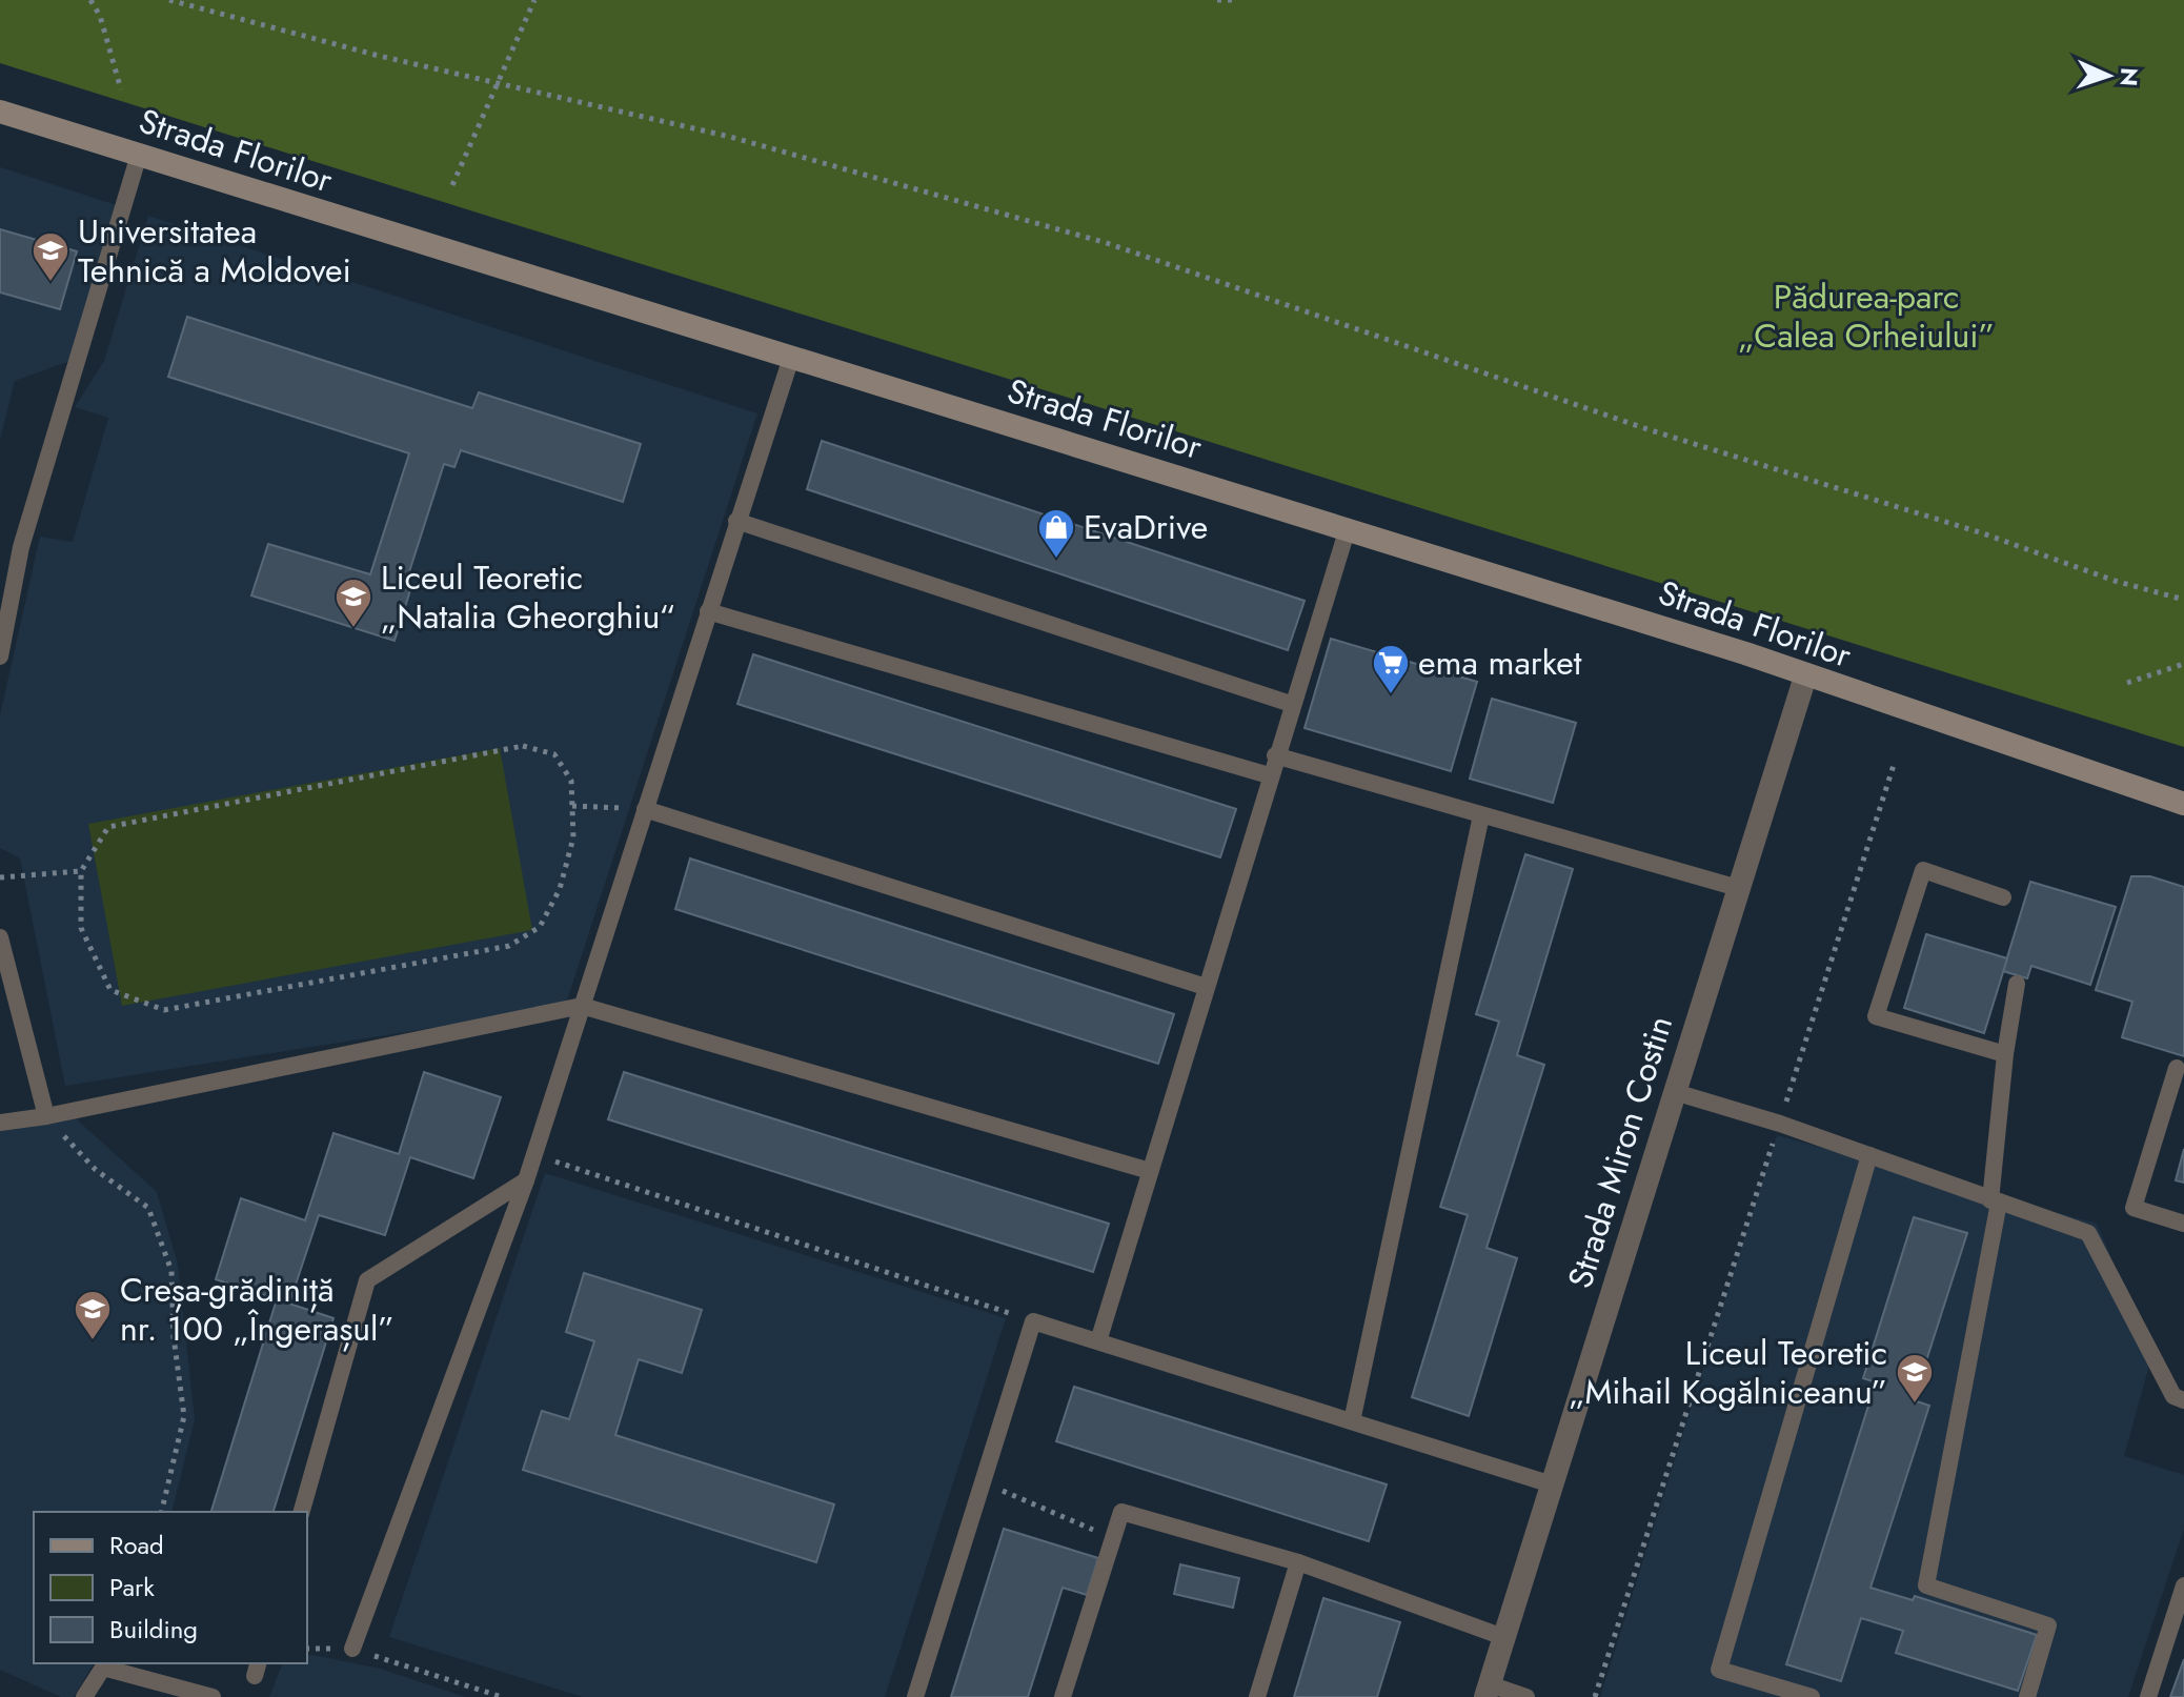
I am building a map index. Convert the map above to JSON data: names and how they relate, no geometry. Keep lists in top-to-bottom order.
{
  "streets": {
    "main road": ["Strada Florilor"],
    "street": ["Strada Miron Costin"]
  },
  "crossings": [
    ["Strada Florilor", "Strada Miron Costin"]
  ],
  "parks": ["Pădurea-parc „Calea Orheiului”"],
  "places": {
    "school or university": [
      "Universitatea Tehnică a Moldovei",
      "Liceul Teoretic „Natalia Gheorghiu“",
      "Creșa-grădiniță nr. 100 „Îngerașul”",
      "Liceul Teoretic „Mihail Kogălniceanu”"
    ],
    "shop": ["EvaDrive"],
    "supermarket": ["ema market"]
  },
  "legend": ["Road", "Park", "Building"],
  "north": "right"
}
